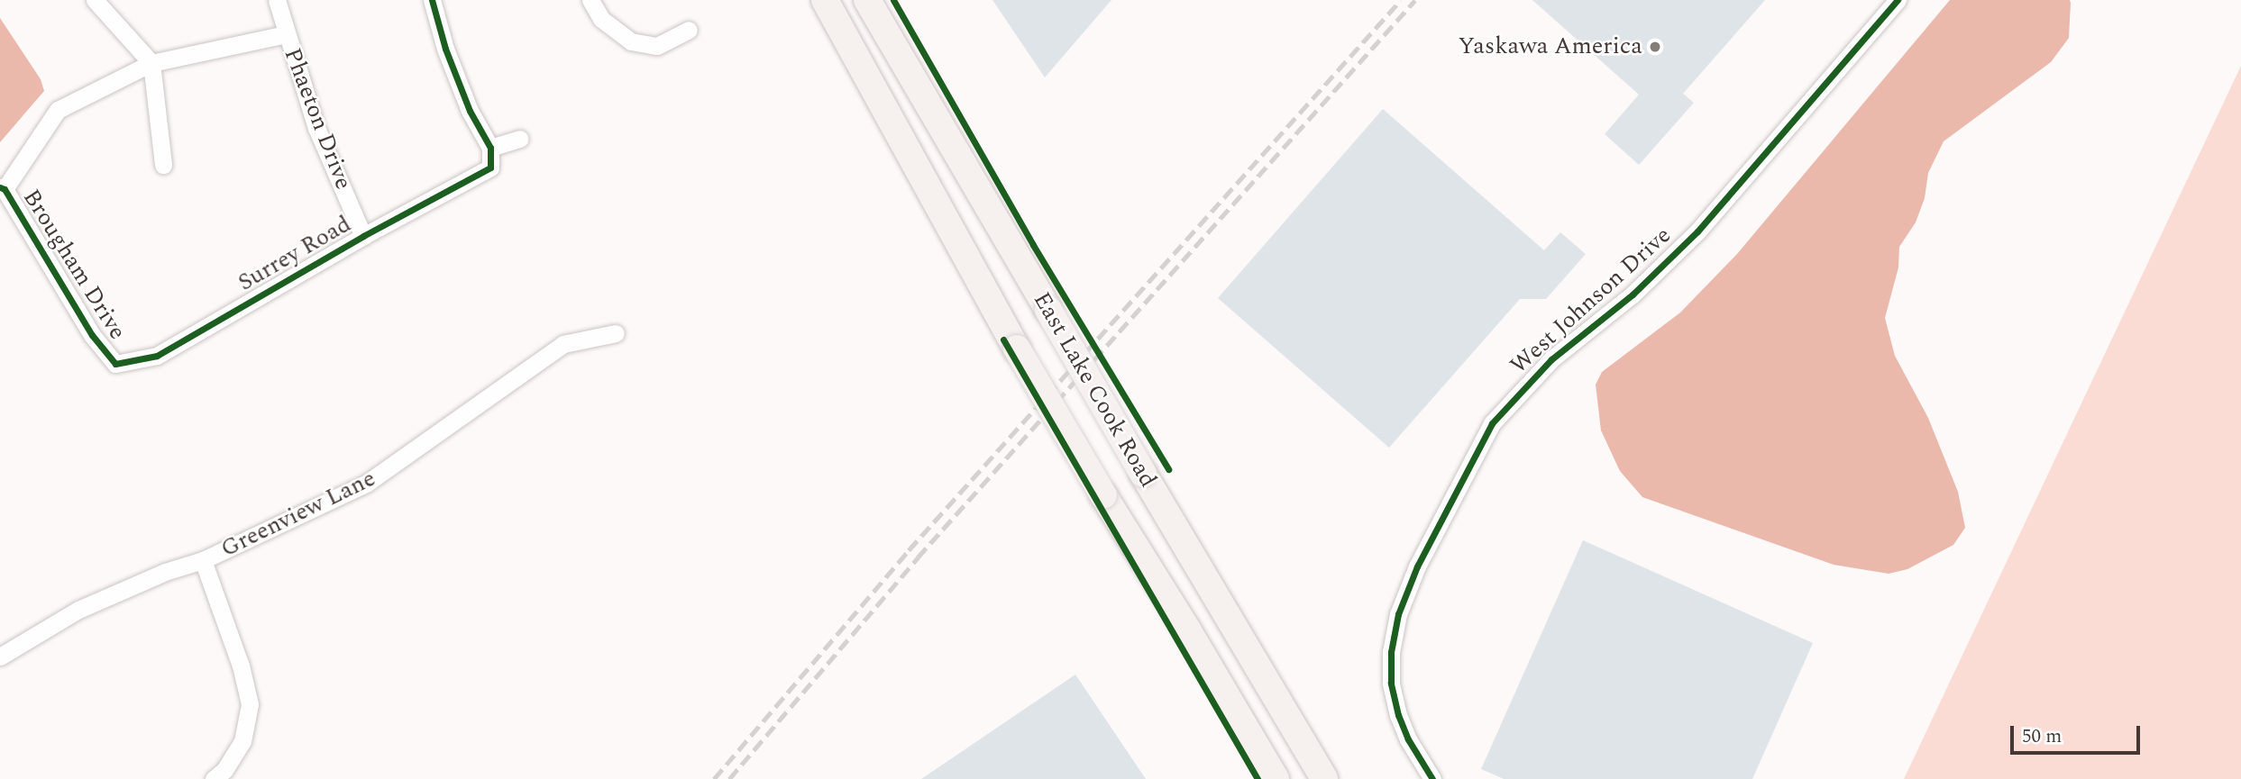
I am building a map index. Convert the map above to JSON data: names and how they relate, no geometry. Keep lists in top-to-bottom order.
{
  "streets": {
    "main road": ["East Lake Cook Road"],
    "street": [
      "Phaeton Drive",
      "Surrey Road",
      "Brougham Drive",
      "West Johnson Drive",
      "Greenview Lane"
    ]
  },
  "crossings": [
    ["Phaeton Drive", "Surrey Road"],
    ["Surrey Road", "Brougham Drive"]
  ],
  "places": ["Yaskawa America"],
  "scale_bar": "50 m"
}
